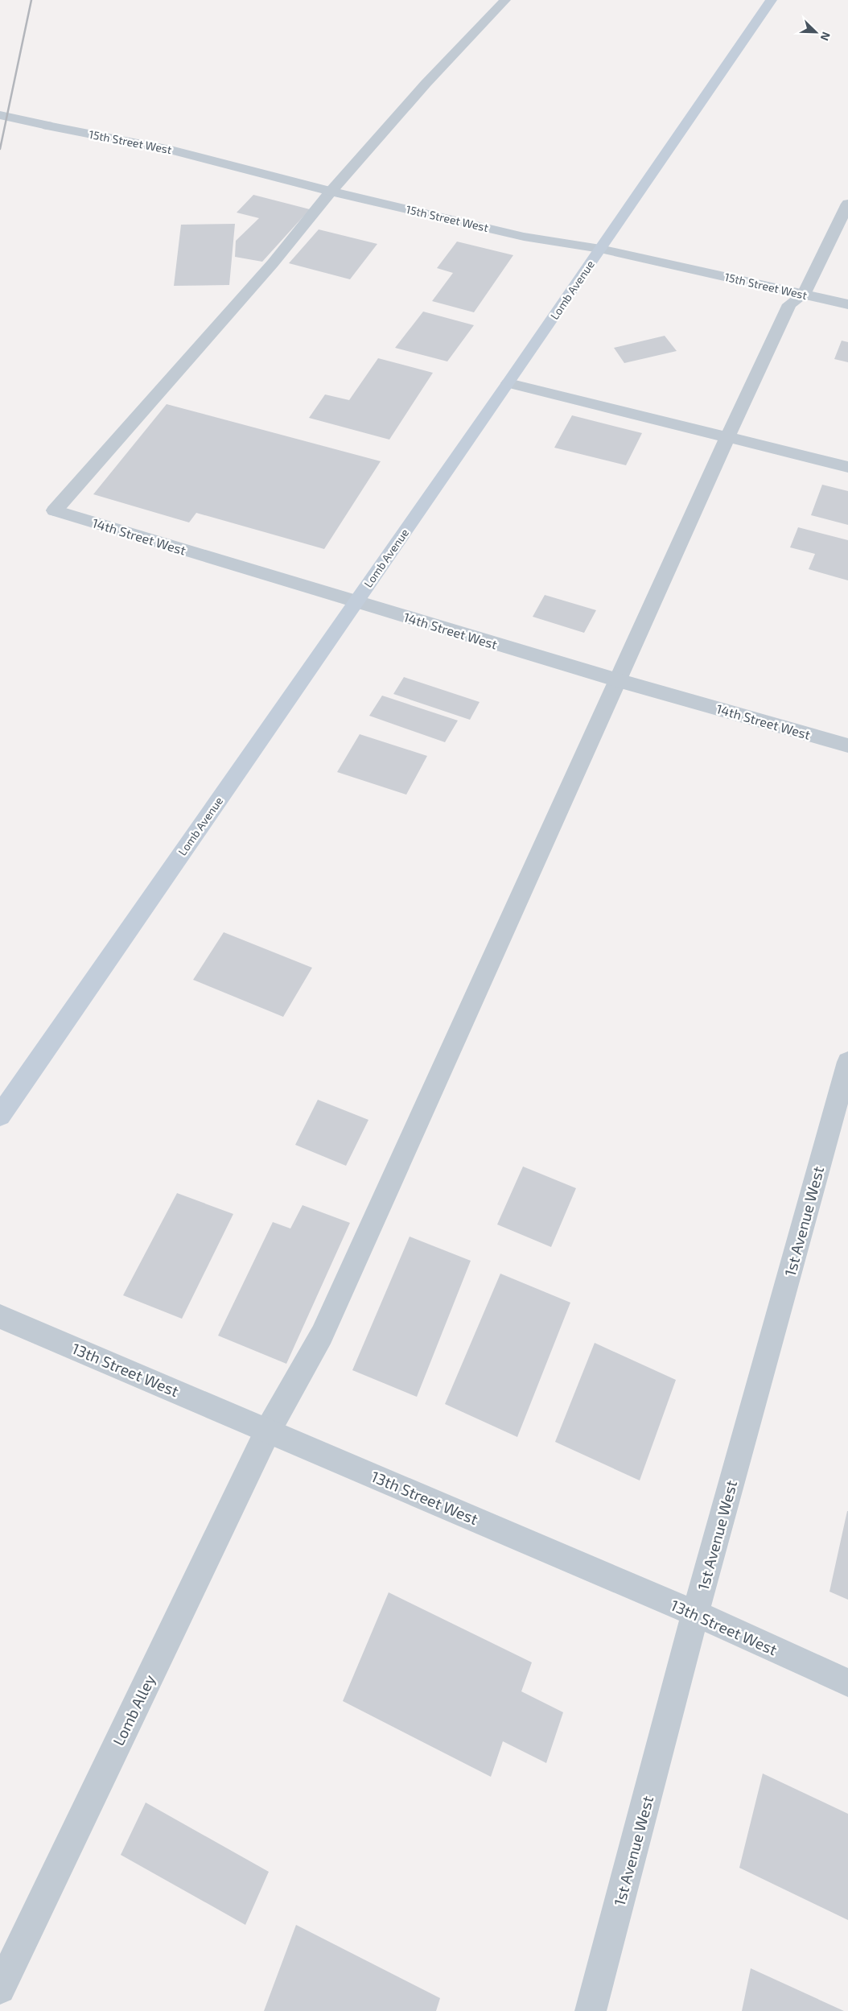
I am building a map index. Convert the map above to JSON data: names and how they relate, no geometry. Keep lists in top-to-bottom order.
{
  "streets": {
    "main road": ["Lomb Avenue"],
    "street": [
      "15th Street West",
      "14th Street West",
      "1st Avenue West",
      "13th Street West",
      "Lomb Alley"
    ]
  },
  "crossings": [
    ["15th Street West", "Lomb Avenue"],
    ["15th Street West", "14th Street West"],
    ["15th Street West", "Lomb Alley"],
    ["Lomb Avenue", "14th Street West"],
    ["14th Street West", "Lomb Alley"],
    ["1st Avenue West", "13th Street West"],
    ["13th Street West", "Lomb Alley"]
  ],
  "north": "bottom right"
}
